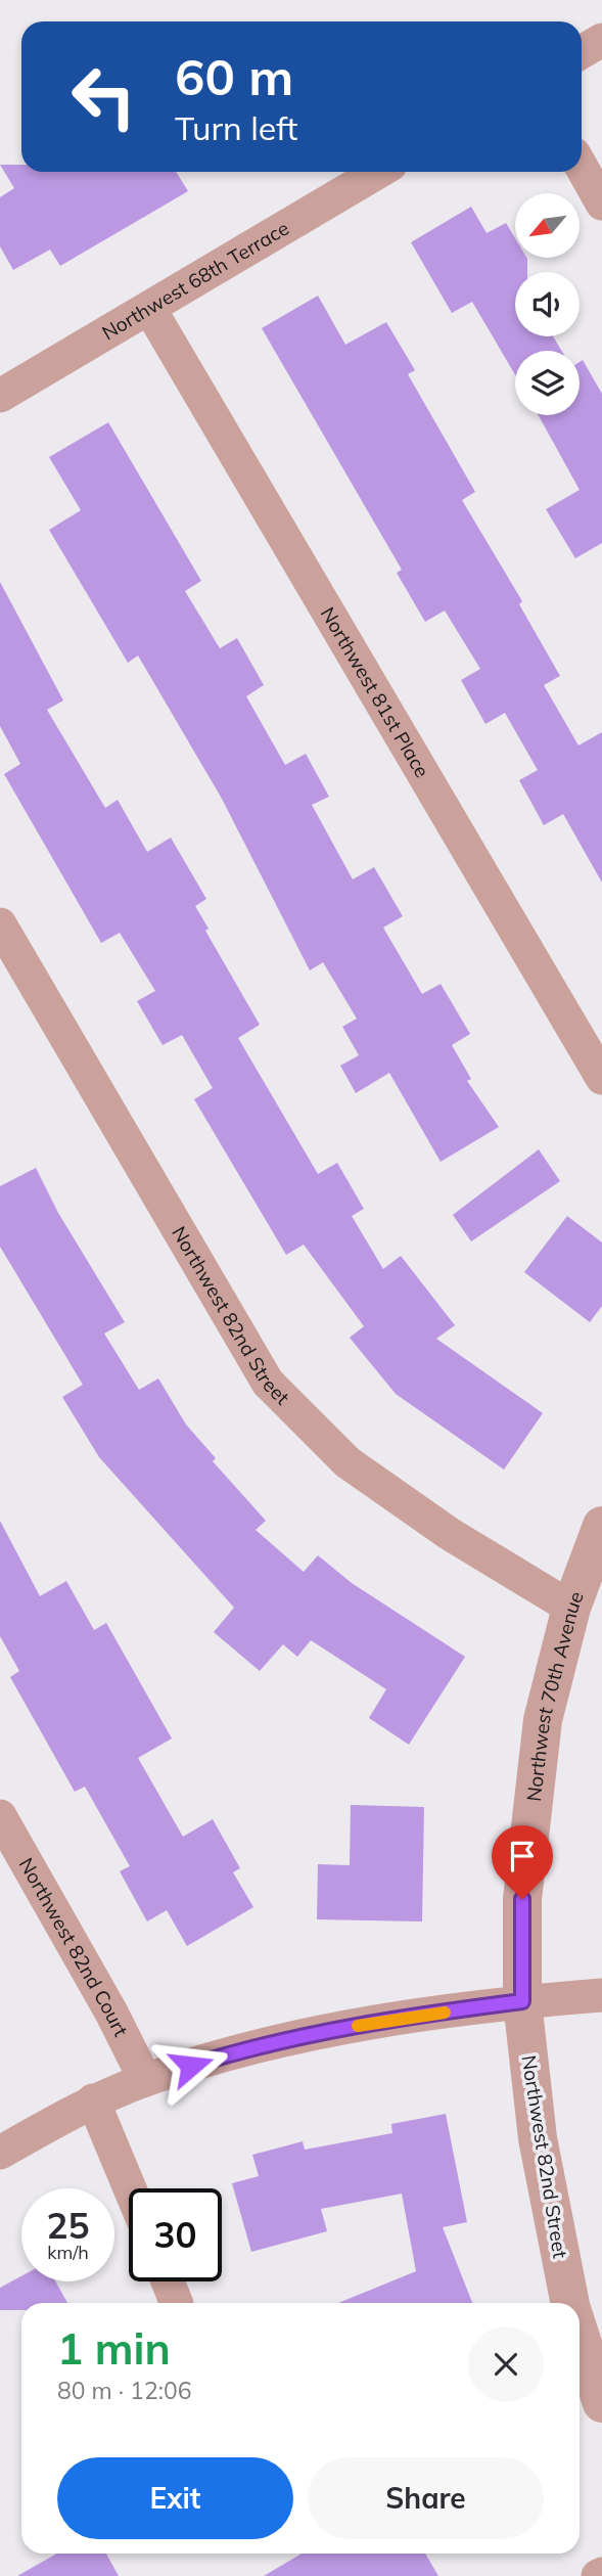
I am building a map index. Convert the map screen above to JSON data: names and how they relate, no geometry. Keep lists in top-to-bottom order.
{
  "streets": {
    "street": [
      "Northwest 68th Terrace",
      "Northwest 81st Place",
      "Northwest 82nd Street",
      "Northwest 70th Avenue",
      "Northwest 82nd Court"
    ]
  },
  "crossings": [
    ["Northwest 68th Terrace", "Northwest 81st Place"],
    ["Northwest 82nd Street", "Northwest 70th Avenue"]
  ],
  "north": "bottom left",
  "page": {
    "turn": ["60 m", "Turn left"],
    "speed": "25 km/h",
    "limit": "30",
    "heading": ["1 min", "80 m · 12:06"],
    "buttons": ["Exit", "Share"]
  }
}
